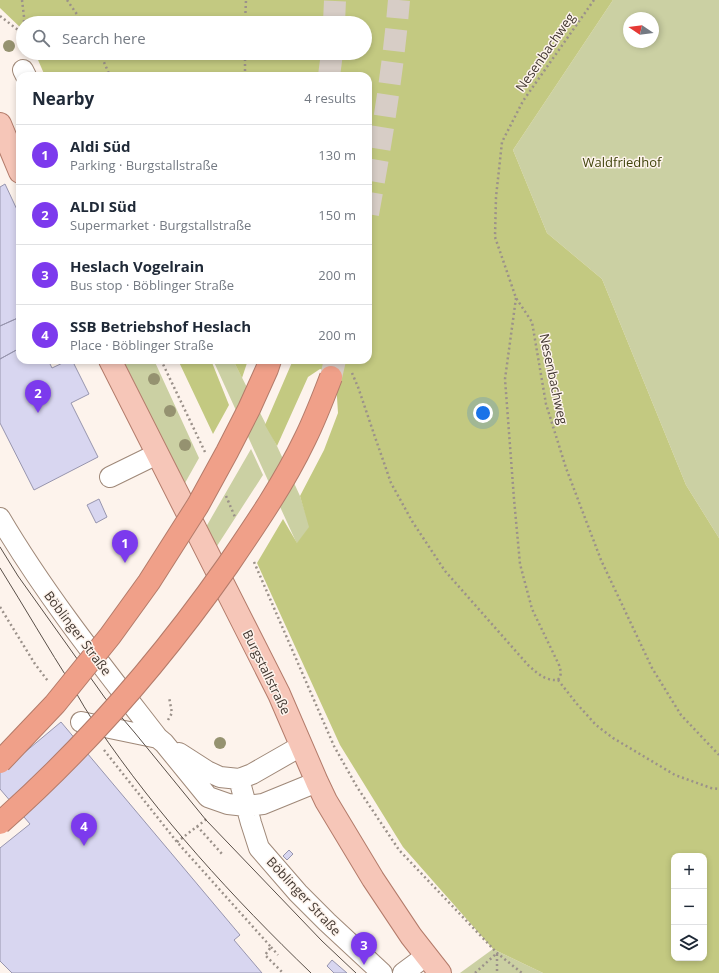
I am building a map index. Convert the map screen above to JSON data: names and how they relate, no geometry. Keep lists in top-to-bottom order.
{
  "streets": {
    "main road": ["Burgstallstraße"],
    "street": ["Böblinger Straße"],
    "path": ["Nesenbachweg"]
  },
  "crossings": [
    ["Böblinger Straße", "Burgstallstraße"]
  ],
  "parks": ["Waldfriedhof"],
  "north": "left",
  "page": {
    "search": "Search here",
    "heading": ["Nearby", "4 results"],
    "list": [
      {
        "mark": "1",
        "name": "Aldi Süd",
        "note": "Parking · Burgstallstraße",
        "value": "130 m"
      },
      {
        "mark": "2",
        "name": "ALDI Süd",
        "note": "Supermarket · Burgstallstraße",
        "value": "150 m"
      },
      {
        "mark": "3",
        "name": "Heslach Vogelrain",
        "note": "Bus stop · Böblinger Straße",
        "value": "200 m"
      },
      {
        "mark": "4",
        "name": "SSB Betriebshof Heslach",
        "note": "Place · Böblinger Straße",
        "value": "200 m"
      }
    ],
    "pins": [
      "2",
      "1",
      "4",
      "3"
    ],
    "map_buttons": ["+", "−"]
  }
}
